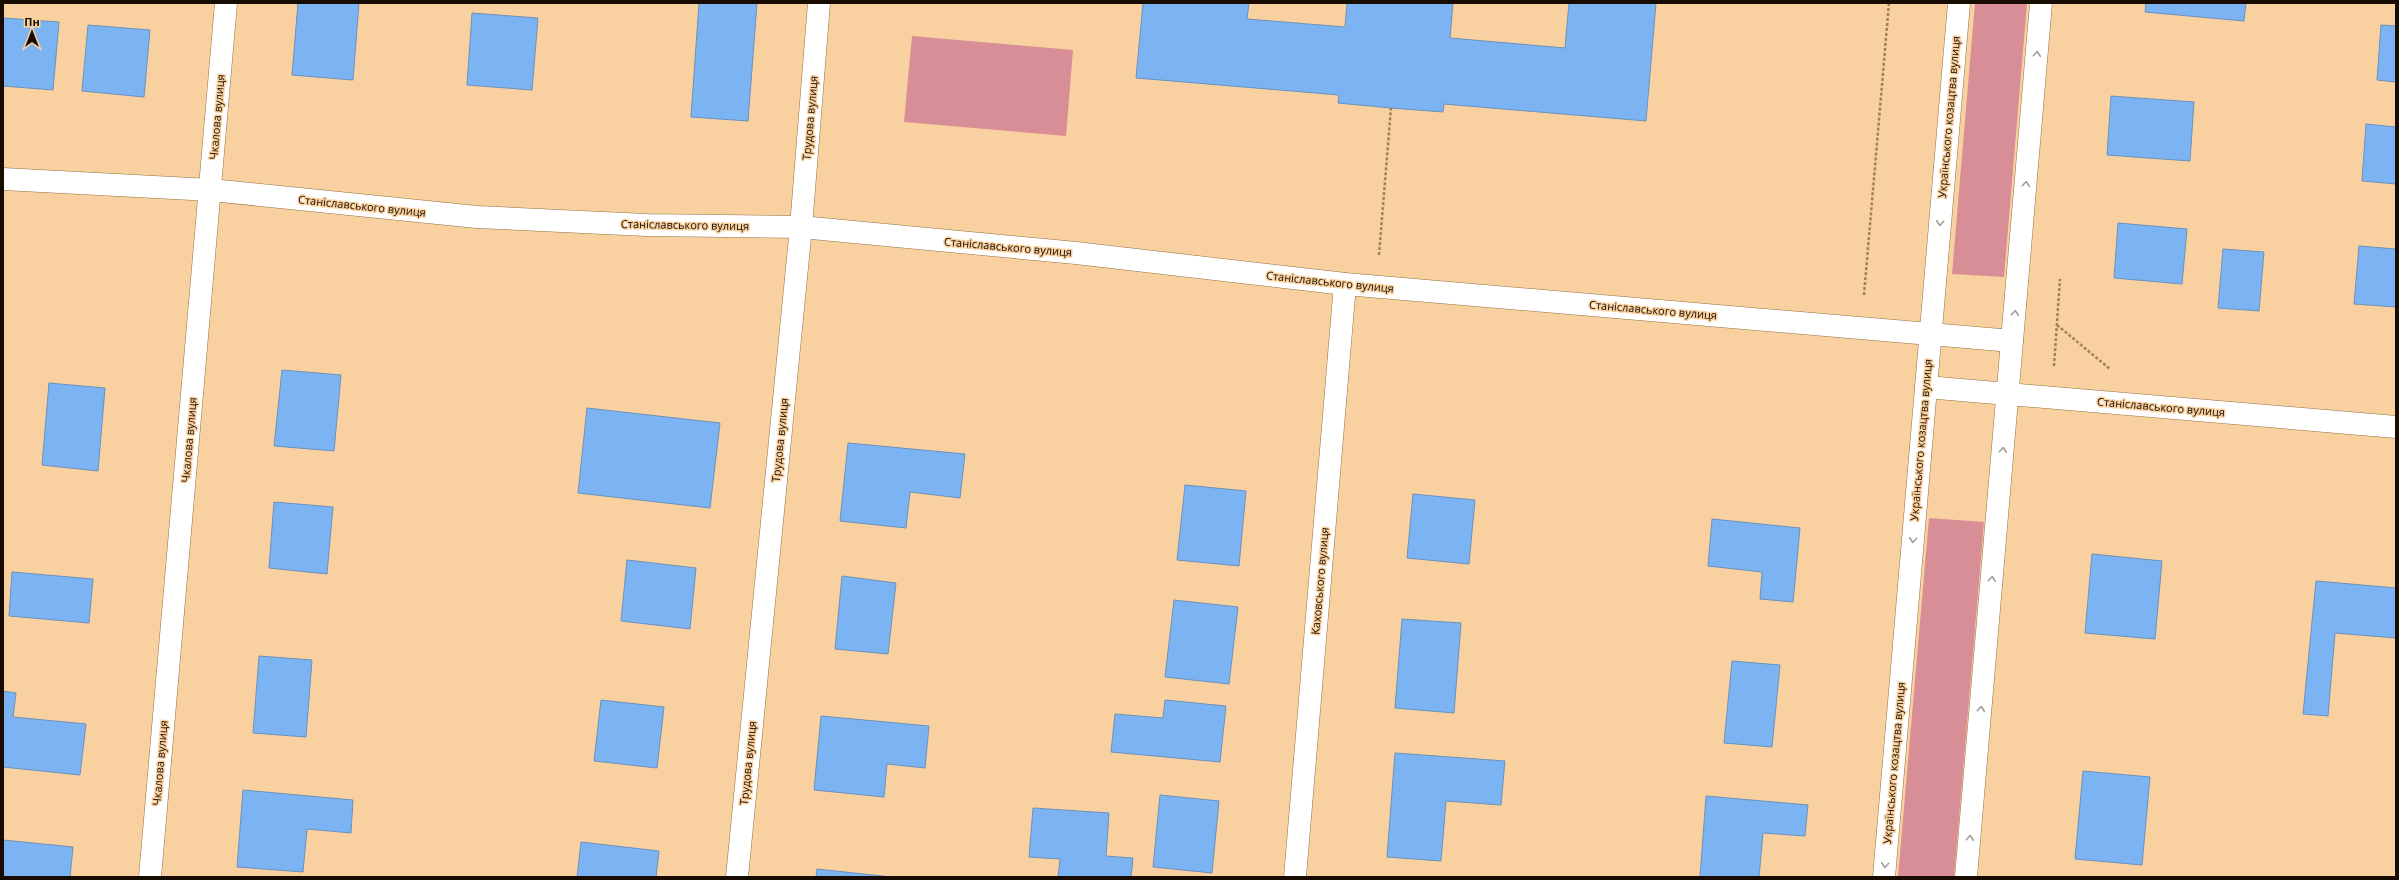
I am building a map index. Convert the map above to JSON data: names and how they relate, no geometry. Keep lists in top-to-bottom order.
{
  "streets": {
    "street": [
      "Чкалова вулиця",
      "Українського козацтва вулиця",
      "Трудова вулиця",
      "Станіславського вулиця",
      "Каховського вулиця"
    ]
  },
  "crossings": [
    ["Чкалова вулиця", "Станіславського вулиця"],
    ["Українського козацтва вулиця", "Станіславського вулиця"],
    ["Трудова вулиця", "Станіславського вулиця"],
    ["Станіславського вулиця", "Каховського вулиця"]
  ],
  "north": "top"
}
